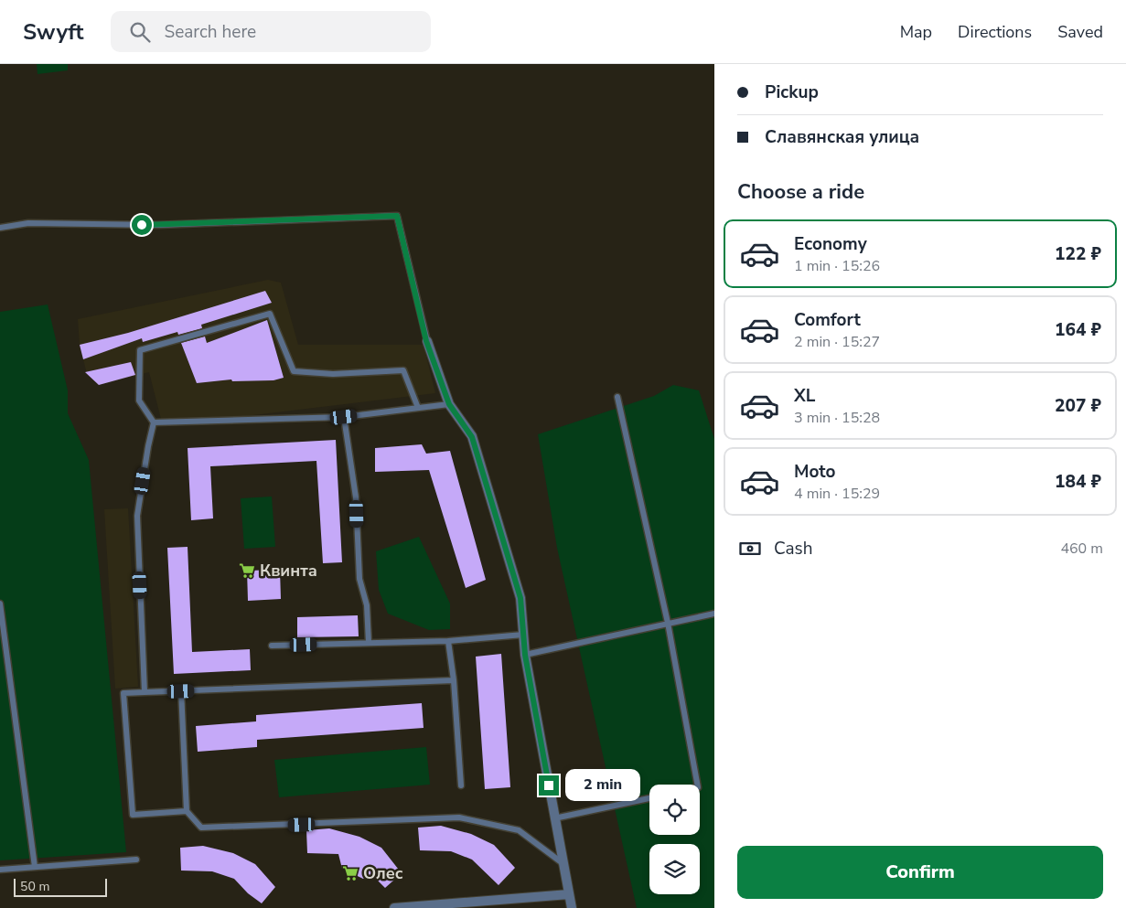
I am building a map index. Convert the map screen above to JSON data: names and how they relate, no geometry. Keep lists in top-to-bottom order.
{
  "places": {
    "supermarket": ["Квинта", "Олес"]
  },
  "scale_bar": "50 m",
  "page": {
    "header": "Swyft",
    "search": "Search here",
    "nav": ["Map", "Directions", "Saved"],
    "banner": ["Pickup", "Славянская улица"],
    "heading": "Choose a ride",
    "list": [
      {
        "name": "Economy",
        "note": "1 min · 15:26",
        "value": "122 ₽"
      },
      {
        "name": "Comfort",
        "note": "2 min · 15:27",
        "value": "164 ₽"
      },
      {
        "name": "XL",
        "note": "3 min · 15:28",
        "value": "207 ₽"
      },
      {
        "name": "Moto",
        "note": "4 min · 15:29",
        "value": "184 ₽"
      }
    ],
    "pay": ["Cash", "460 m"],
    "bubble": "2 min",
    "buttons": "Confirm",
    "scale": "50 m"
  }
}
